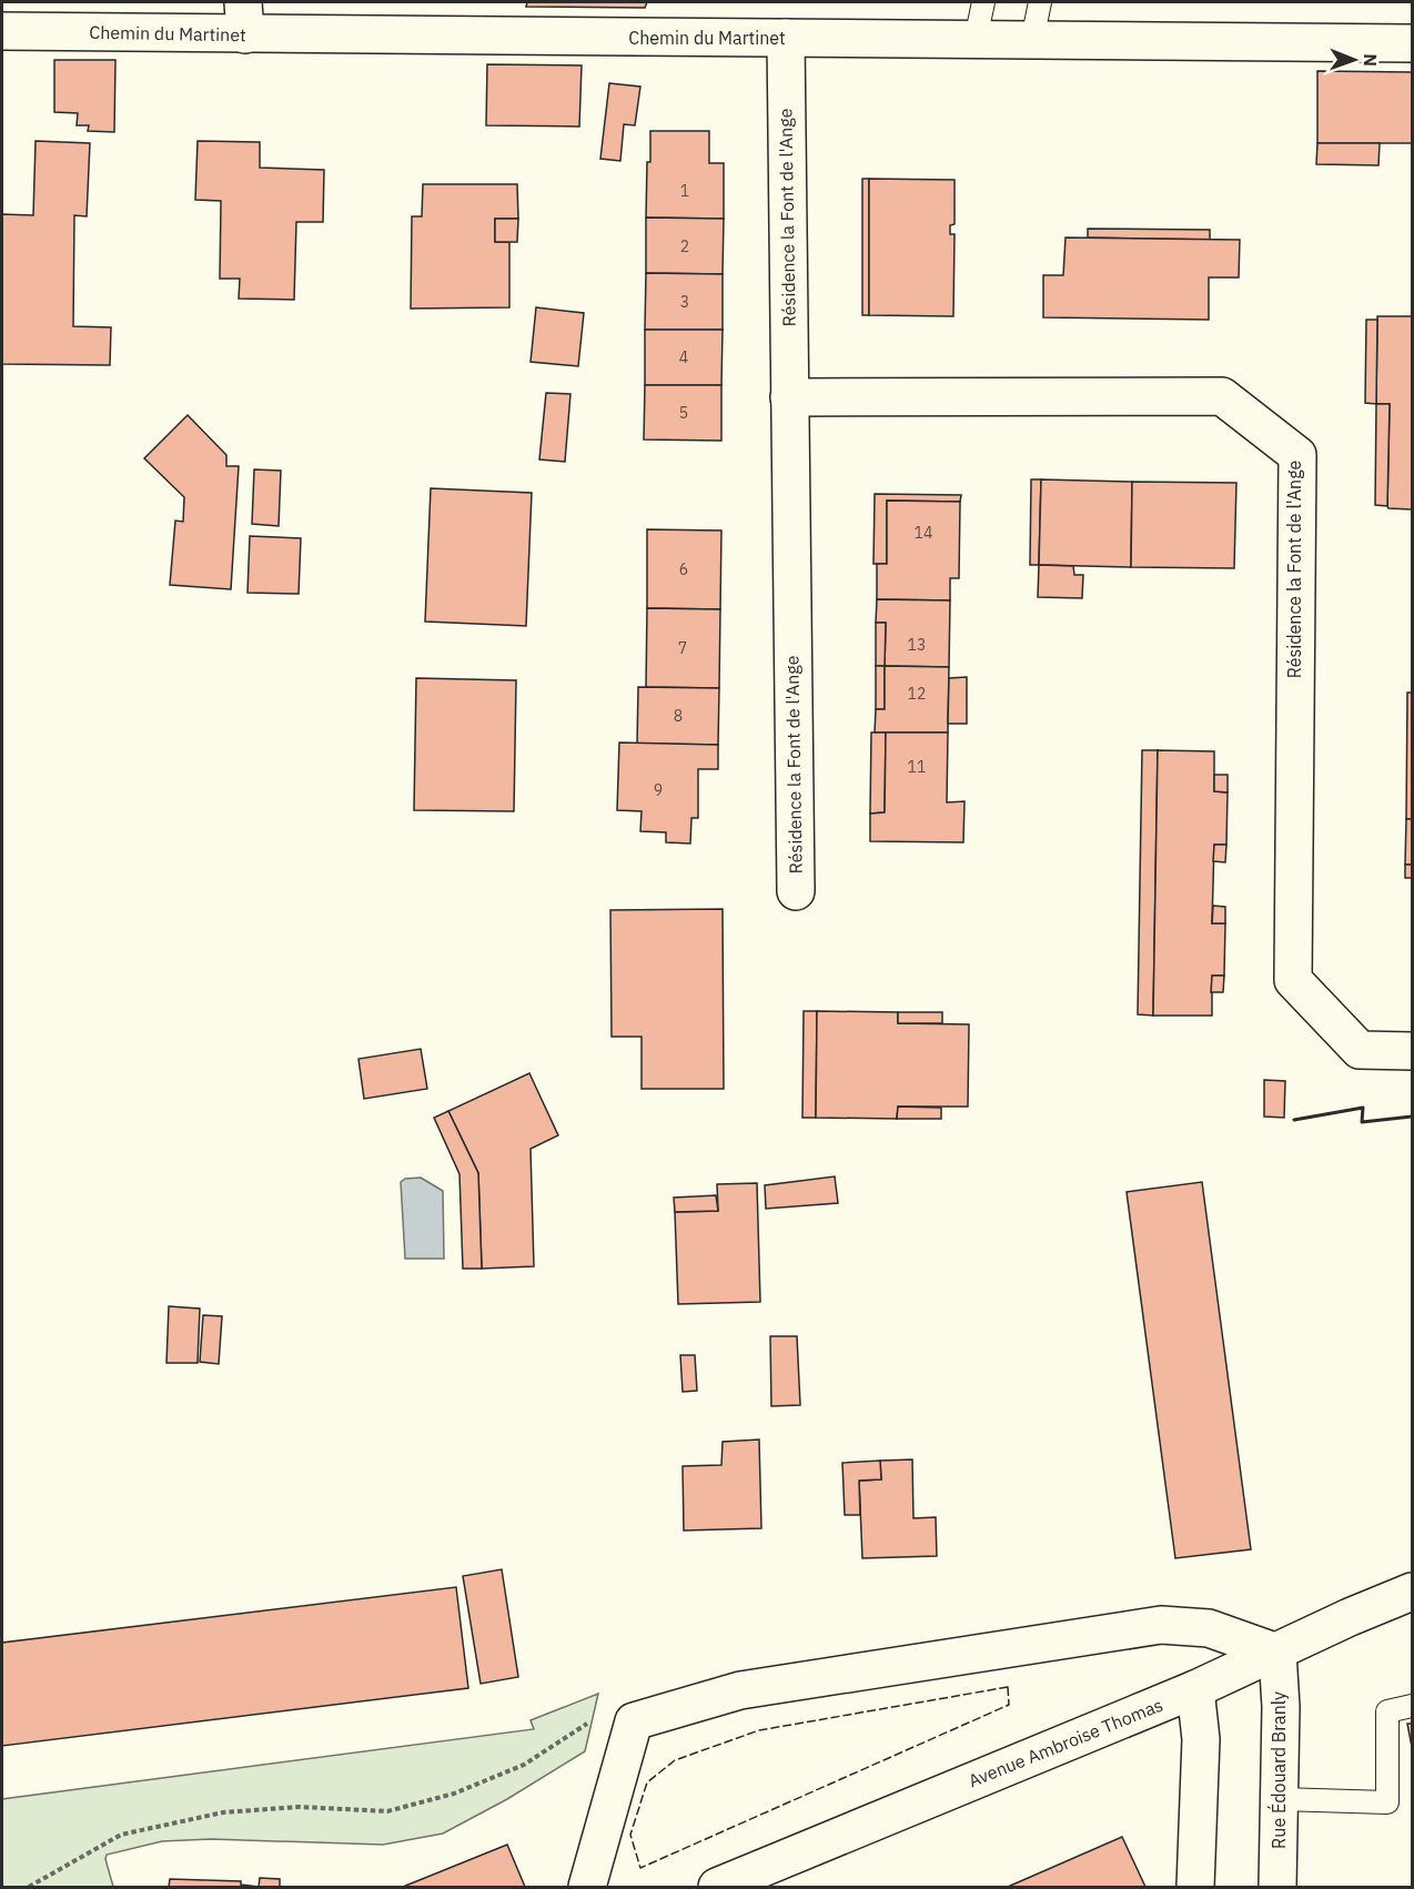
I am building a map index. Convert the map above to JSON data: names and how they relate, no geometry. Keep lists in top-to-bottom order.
{
  "streets": {
    "street": [
      "Chemin du Martinet",
      "Résidence la Font de l'Ange",
      "Avenue Ambroise Thomas",
      "Rue Édouard Branly"
    ]
  },
  "crossings": [
    ["Chemin du Martinet", "Résidence la Font de l'Ange"],
    ["Avenue Ambroise Thomas", "Rue Édouard Branly"]
  ],
  "house_numbers": [
    "1",
    "2",
    "3",
    "4",
    "5",
    "14",
    "6",
    "13",
    "7",
    "12",
    "8",
    "11",
    "9"
  ],
  "north": "right"
}
